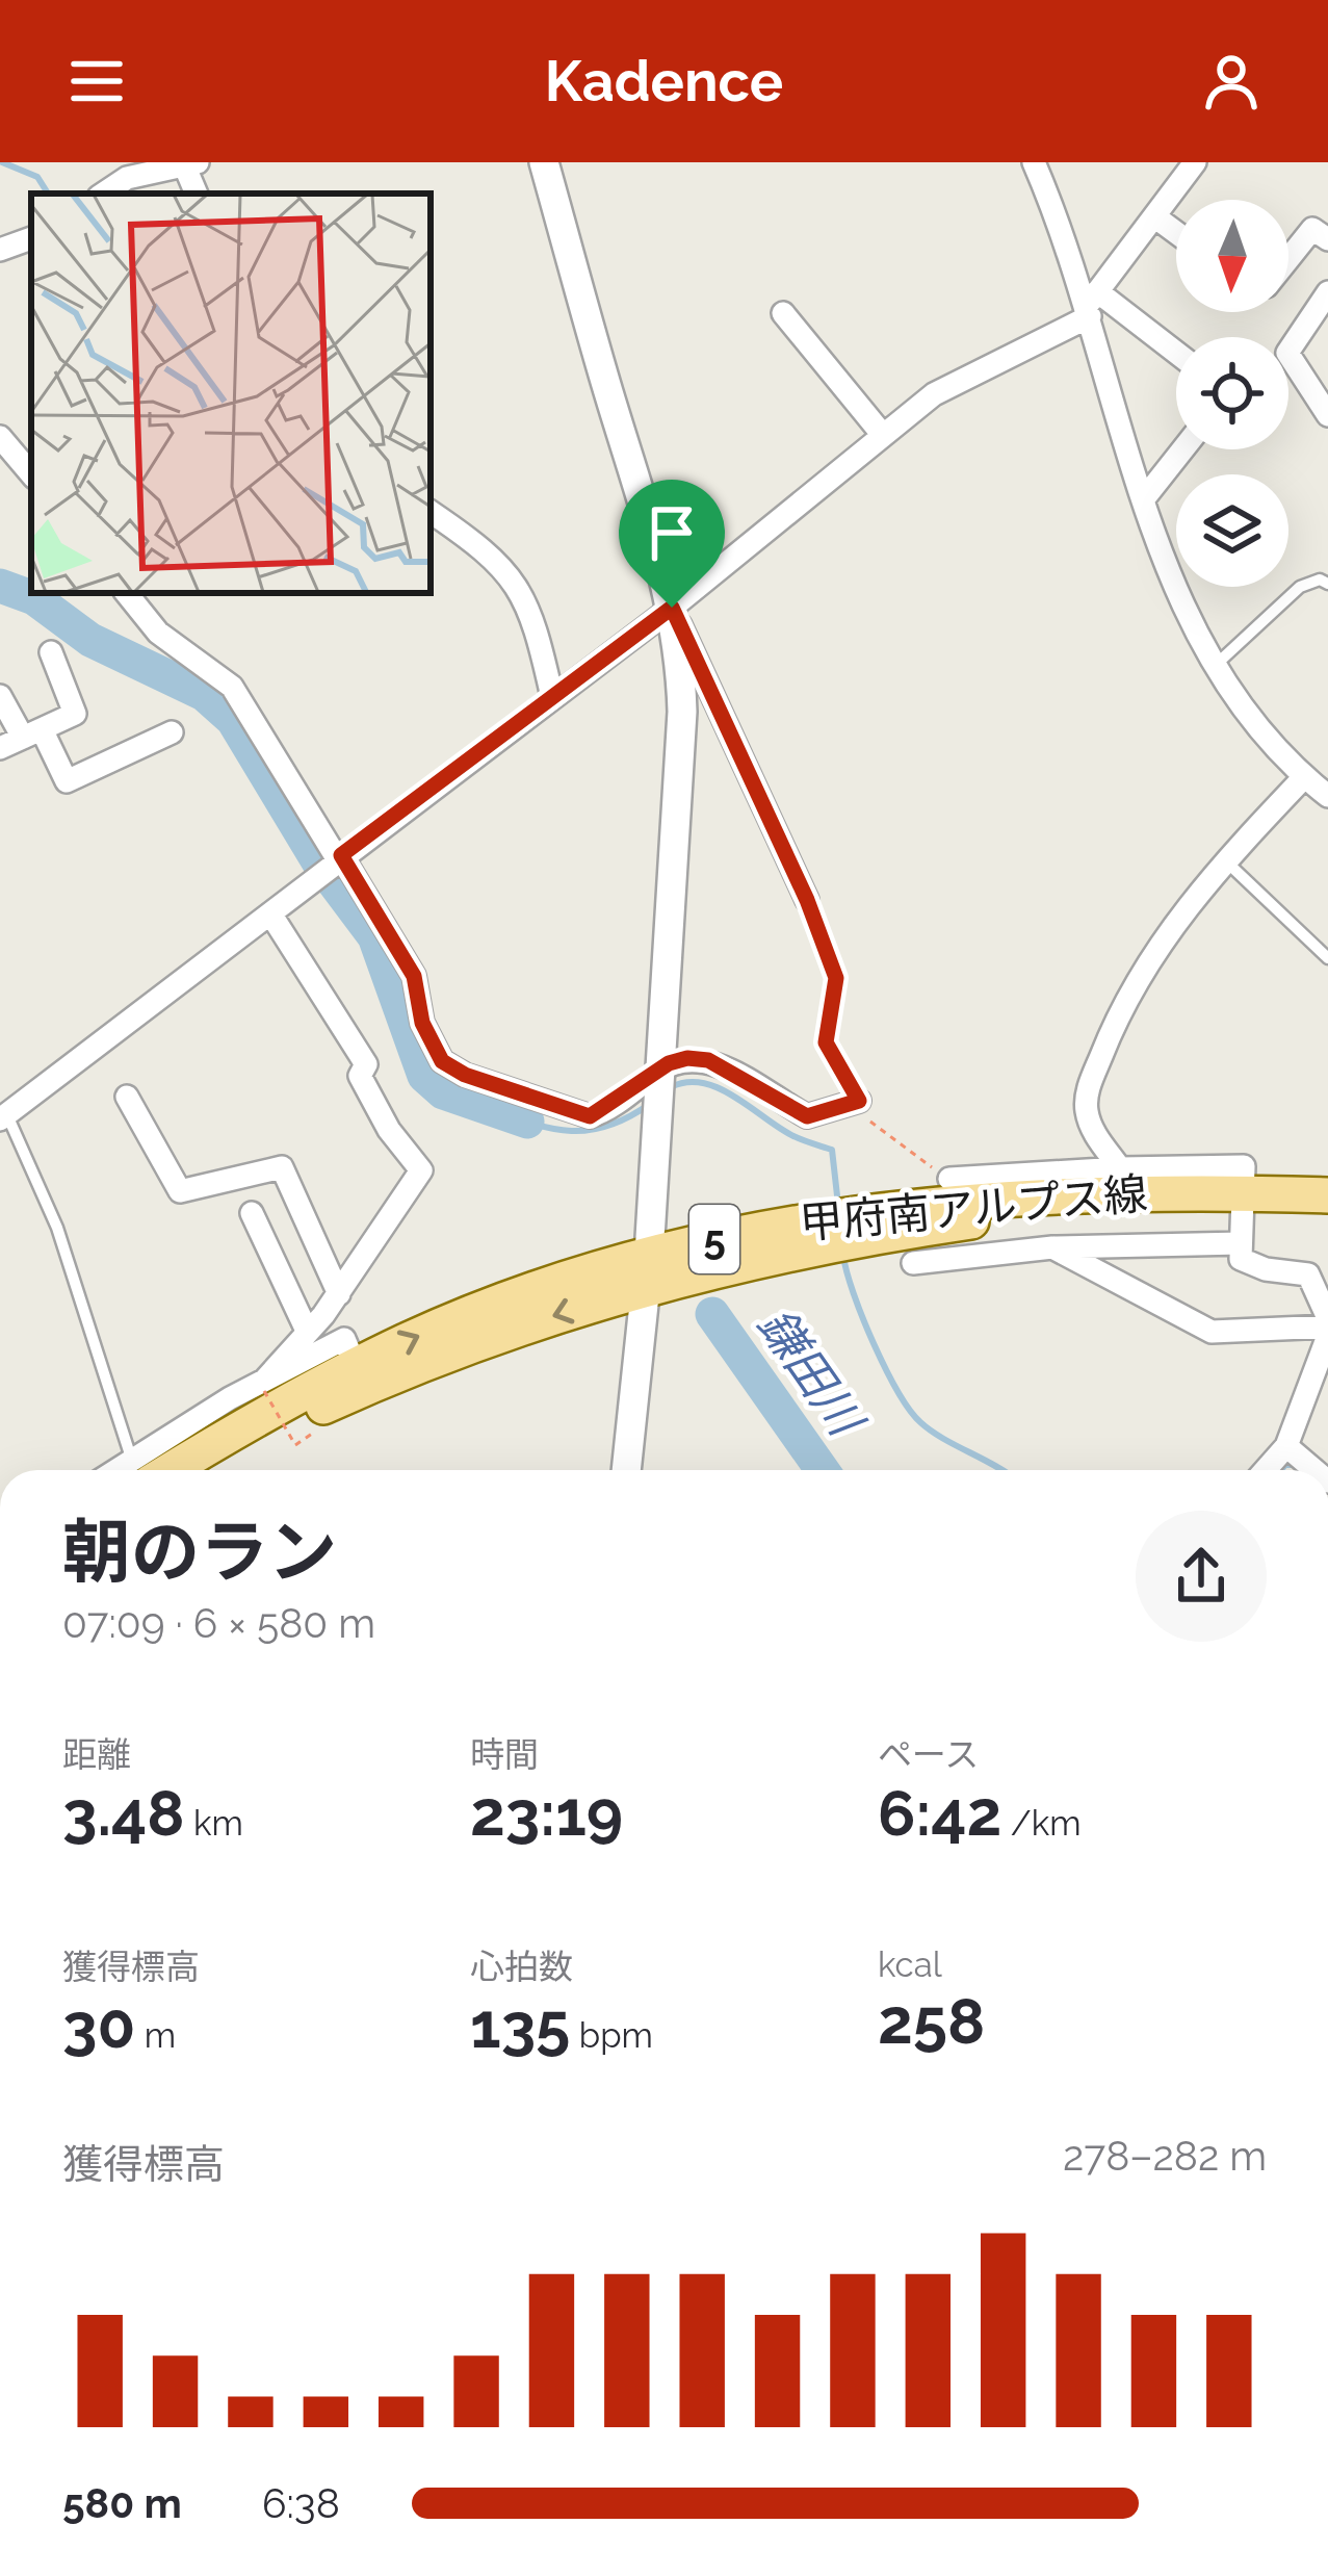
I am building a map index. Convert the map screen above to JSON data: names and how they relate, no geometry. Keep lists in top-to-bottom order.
{
  "streets": {
    "main road": ["甲府南アルプス線", "5"]
  },
  "water": ["鎌田川"],
  "north": "bottom",
  "page": {
    "header": "Kadence",
    "heading": ["朝のラン", "07:09 · 6 × 580 m"],
    "stats": [
      ["距離", "3.48 km"],
      ["時間", "23:19"],
      ["ペース", "6:42 /km"],
      ["獲得標高", "30 m"],
      ["心拍数", "135 bpm"],
      ["kcal", "258"]
    ],
    "chart": ["獲得標高", "278–282 m"],
    "list": [
      {
        "name": "580 m",
        "note": "6:38"
      }
    ]
  }
}
